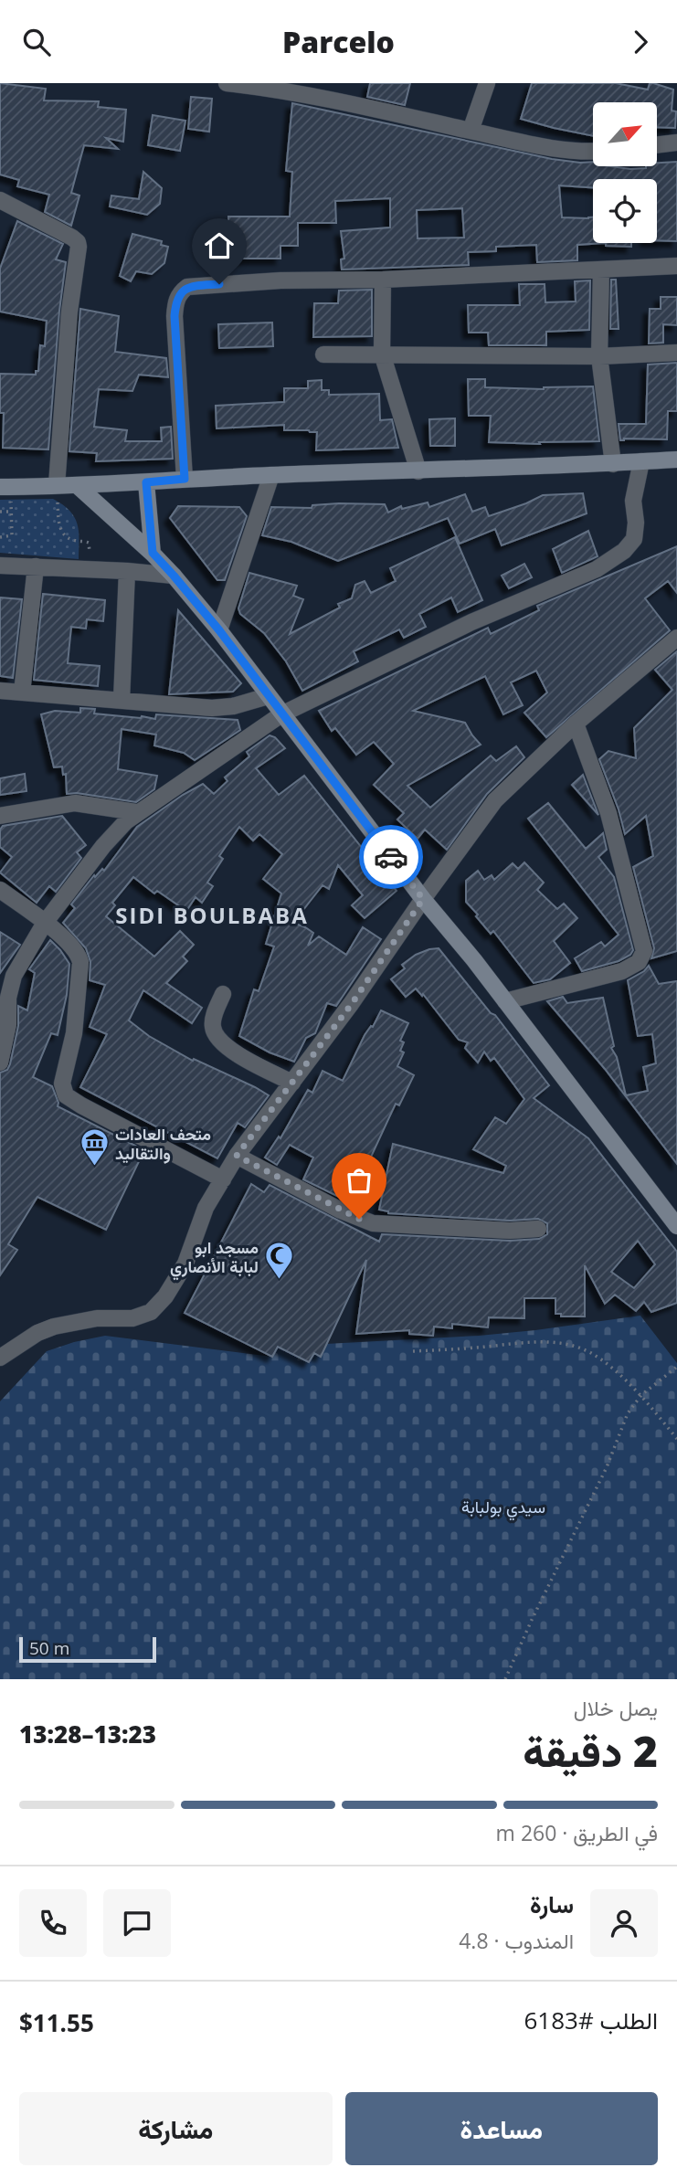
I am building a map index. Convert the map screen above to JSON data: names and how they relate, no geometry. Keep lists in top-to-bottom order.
{
  "districts": ["SIDI BOULBABA"],
  "parks": ["سيدي بولبابة"],
  "places": {
    "museum": ["متحف العادات والتقاليد"],
    "mosque": ["مسجد ابو لبابة الأنصاري"]
  },
  "scale_bar": "50 m",
  "north": "top right",
  "page": {
    "header": "Parcelo",
    "scale": "50 m",
    "heading": ["2 دقيقة", "يصل خلال", "13:23–13:28"],
    "panel": [
      "سارة",
      "المندوب · 4.8",
      "الطلب #6183",
      "$11.55"
    ],
    "bar": "في الطريق · 260 m",
    "buttons": ["مساعدة", "مشاركة"]
  }
}
